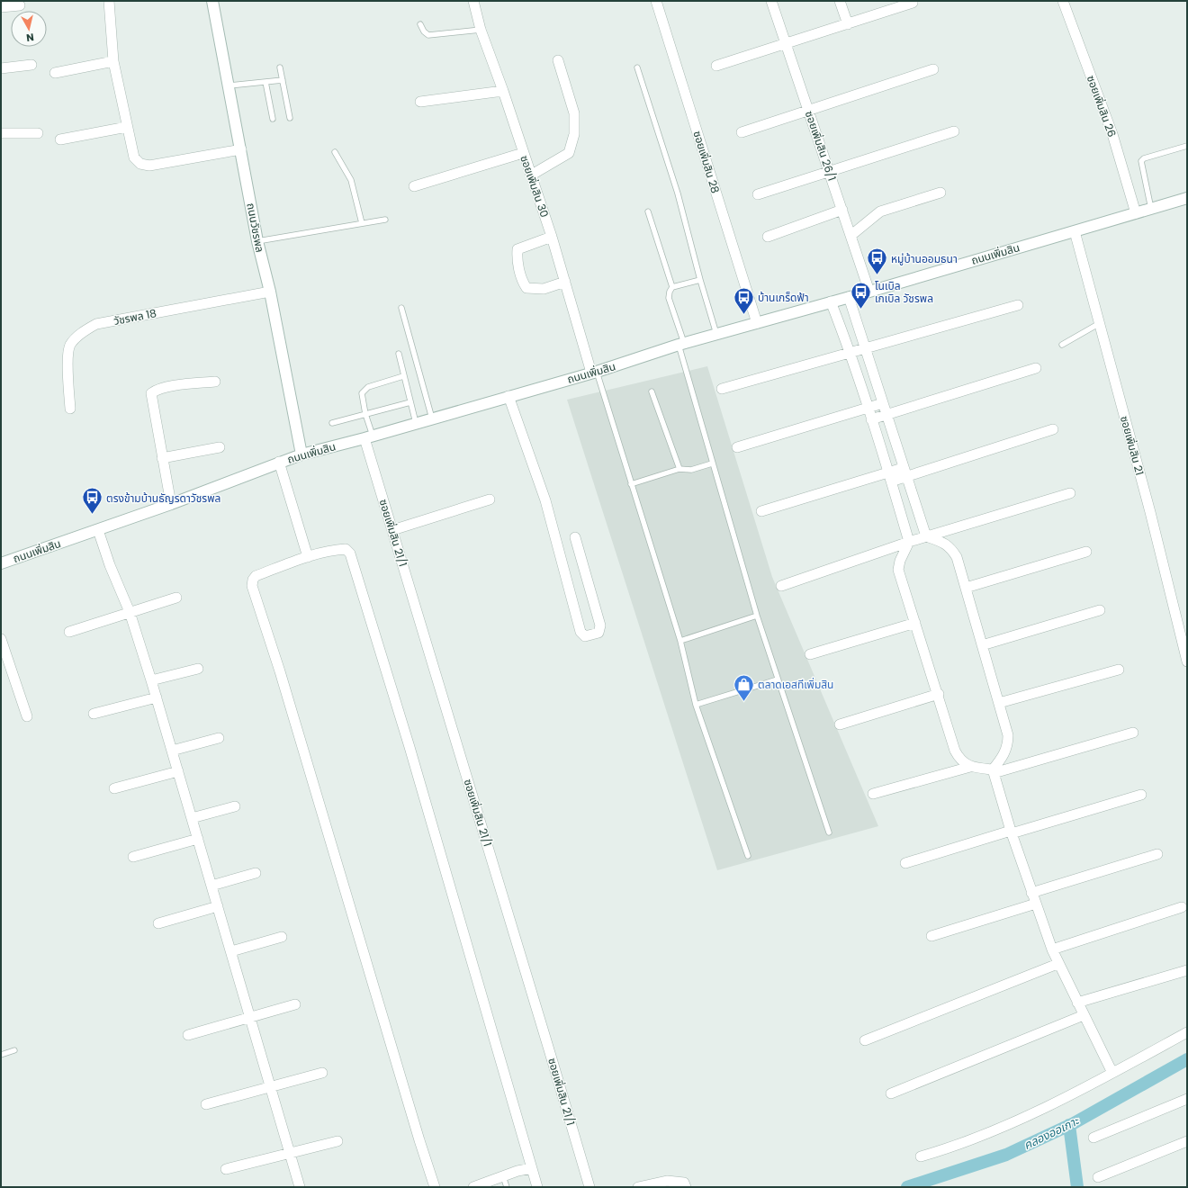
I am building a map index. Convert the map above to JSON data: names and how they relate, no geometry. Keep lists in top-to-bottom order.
{
  "streets": {
    "street": [
      "ซอยเพิ่มสิน 26",
      "ซอยเพิ่มสิน 26/1",
      "ซอยเพิ่มสิน 28",
      "ซอยเพิ่มสิน 30",
      "ถนนวัชรพล",
      "ถนนเพิ่มสิน",
      "วัชรพล 18",
      "ซอยเพิ่มสิน 21",
      "ซอยเพิ่มสิน 21/1"
    ]
  },
  "crossings": [
    ["ซอยเพิ่มสิน 26", "ถนนเพิ่มสิน"],
    ["ซอยเพิ่มสิน 26/1", "ถนนเพิ่มสิน"],
    ["ซอยเพิ่มสิน 28", "ถนนเพิ่มสิน"],
    ["ซอยเพิ่มสิน 30", "ถนนเพิ่มสิน"],
    ["ถนนวัชรพล", "ถนนเพิ่มสิน"],
    ["ถนนวัชรพล", "วัชรพล 18"],
    ["ถนนเพิ่มสิน", "ซอยเพิ่มสิน 21"],
    ["ถนนเพิ่มสิน", "ซอยเพิ่มสิน 21/1"]
  ],
  "water": ["คลองออเกาะ"],
  "places": {
    "bus stop": [
      "หมู่บ้านออมธนา",
      "โนเบิล เกเบิล วัชรพล",
      "บ้านเกร็ดฟ้า",
      "ตรงข้ามบ้านธัญรดาวัชรพล"
    ],
    "shop": ["ตลาดเอสทีเพิ่มสิน"]
  },
  "north": "bottom"
}
